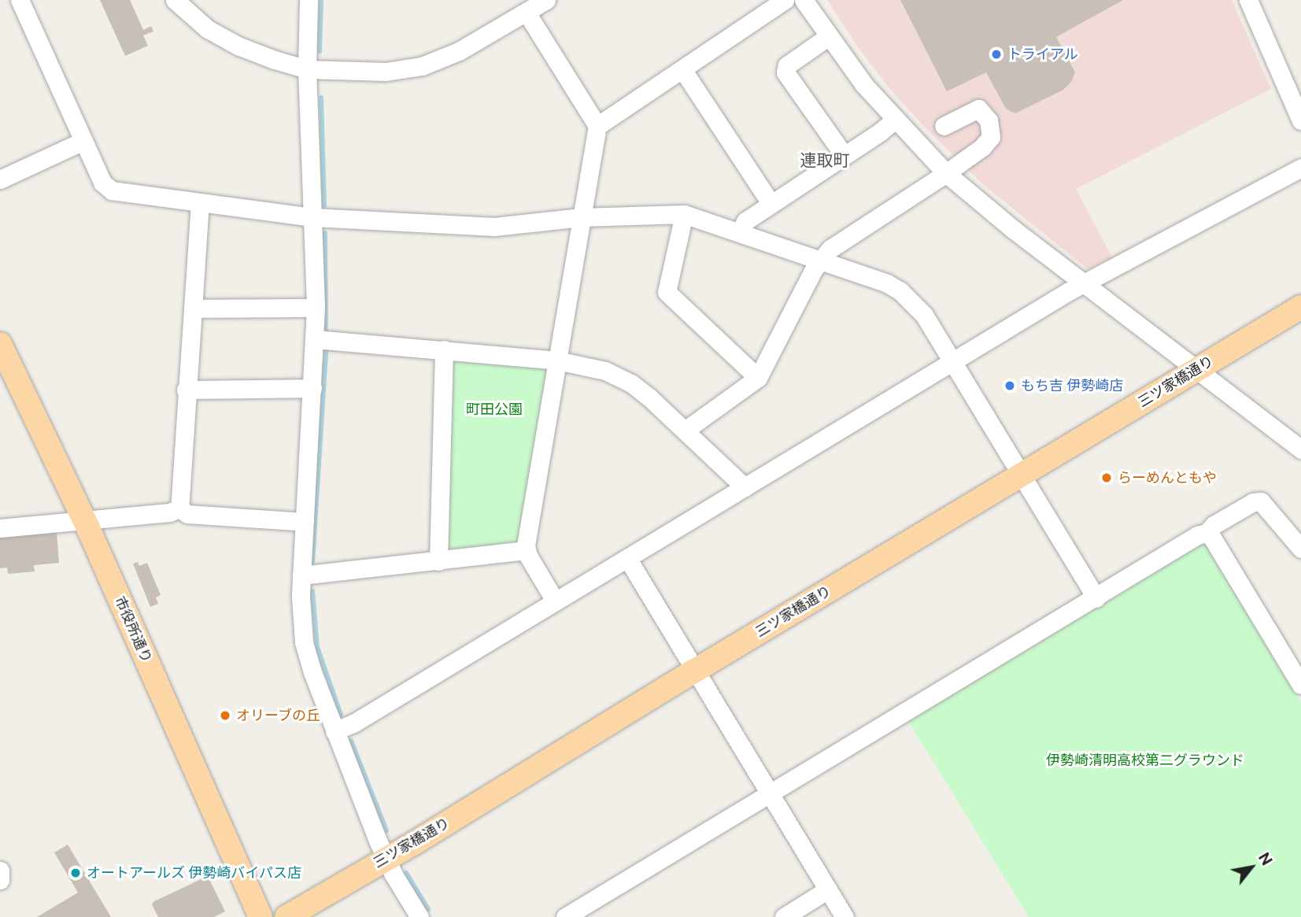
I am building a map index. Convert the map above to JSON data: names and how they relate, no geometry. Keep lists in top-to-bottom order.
{
  "streets": {
    "main road": ["三ツ家橋通り", "市役所通り"]
  },
  "districts": ["連取町"],
  "parks": ["町田公園", "伊勢崎清明高校第二グラウンド"],
  "places": [
    "トライアル",
    "もち吉 伊勢崎店",
    "らーめんともや",
    "オリーブの丘",
    "オートアールズ 伊勢崎バイパス店"
  ],
  "north": "top right"
}
